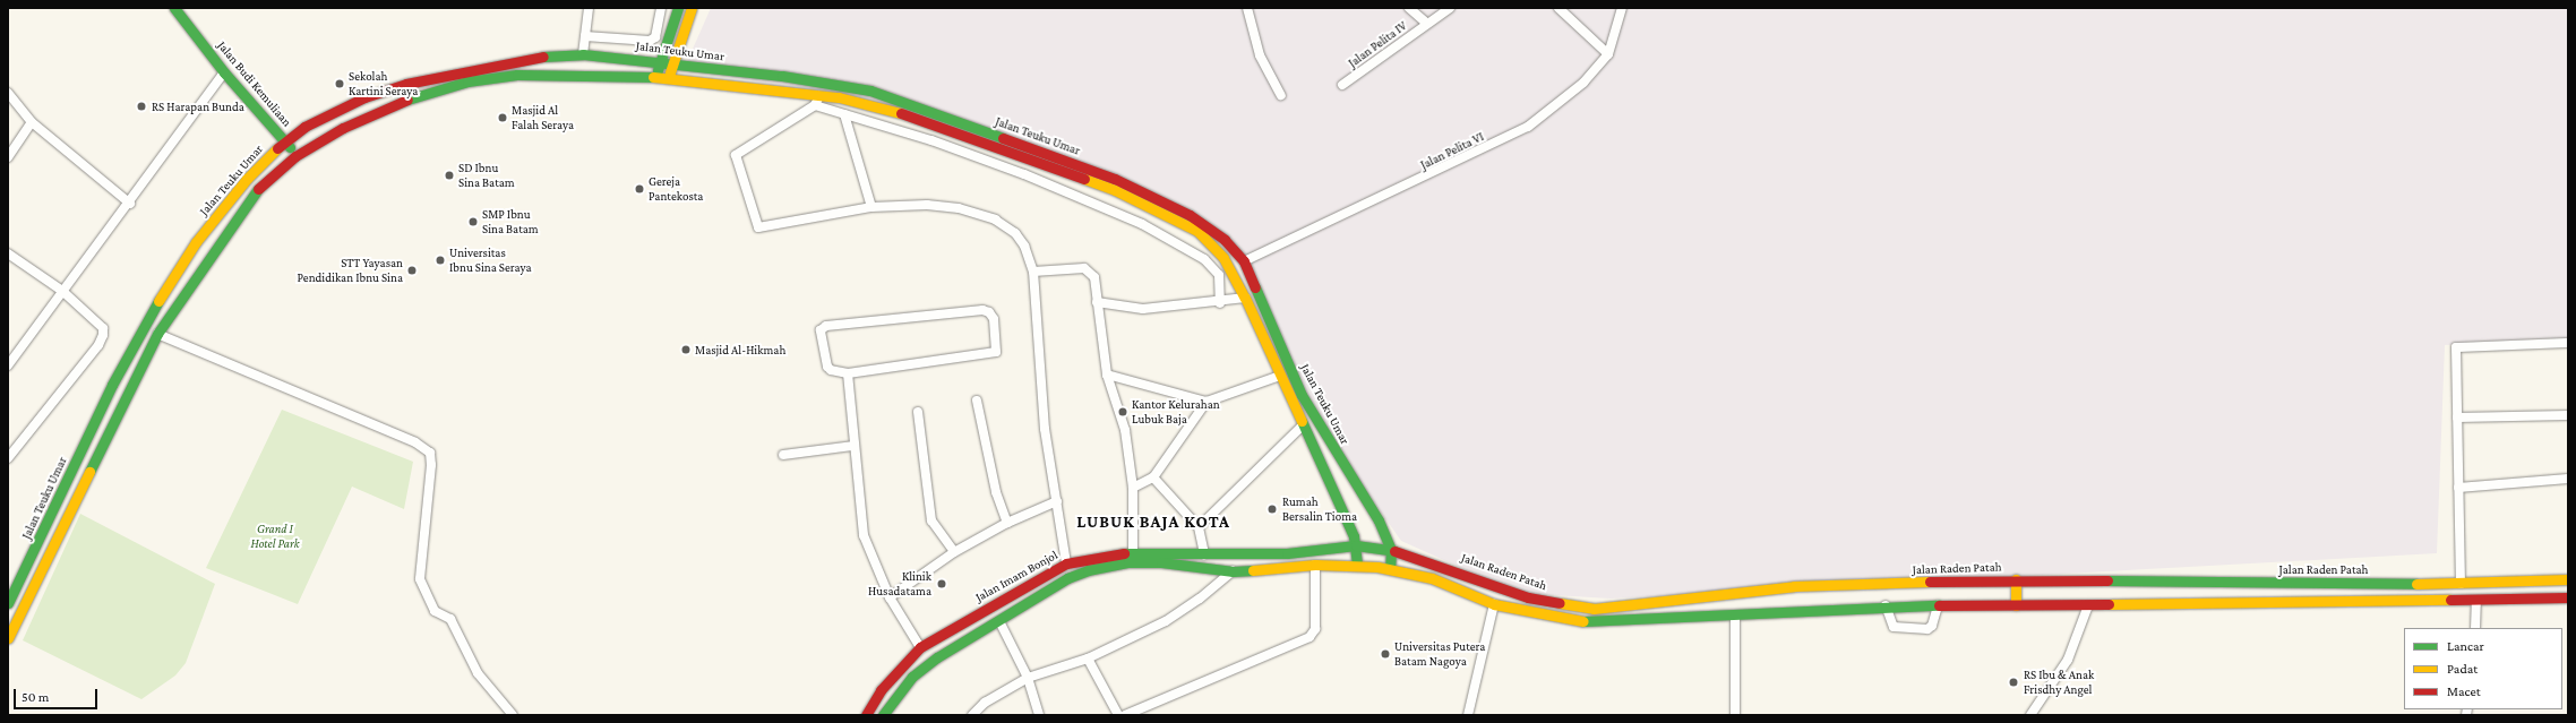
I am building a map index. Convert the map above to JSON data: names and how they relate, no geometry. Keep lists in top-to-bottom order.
{
  "streets": {
    "main road": [
      "Jalan Teuku Umar",
      "Jalan Budi Kemuliaan",
      "Jalan Raden Patah",
      "Jalan Imam Bonjol"
    ],
    "street": ["Jalan Pelita IV", "Jalan Pelita VI"]
  },
  "crossings": [
    ["Jalan Teuku Umar", "Jalan Budi Kemuliaan"],
    ["Jalan Teuku Umar", "Jalan Pelita VI"],
    ["Jalan Teuku Umar", "Jalan Raden Patah"],
    ["Jalan Teuku Umar", "Jalan Imam Bonjol"],
    ["Jalan Raden Patah", "Jalan Imam Bonjol"]
  ],
  "districts": ["LUBUK BAJA KOTA"],
  "parks": ["Grand I Hotel Park"],
  "places": [
    "Sekolah Kartini Seraya",
    "RS Harapan Bunda",
    "Masjid Al Falah Seraya",
    "SD Ibnu Sina Batam",
    "Gereja Pantekosta",
    "SMP Ibnu Sina Batam",
    "Universitas Ibnu Sina Seraya",
    "STT Yayasan Pendidikan Ibnu Sina",
    "Masjid Al-Hikmah",
    "Kantor Kelurahan Lubuk Baja",
    "Rumah Bersalin Tioma",
    "Klinik Husadatama",
    "Universitas Putera Batam Nagoya",
    "RS Ibu & Anak Frisdhy Angel"
  ],
  "legend": ["Lancar", "Padat", "Macet"],
  "scale_bar": "50 m"
}
